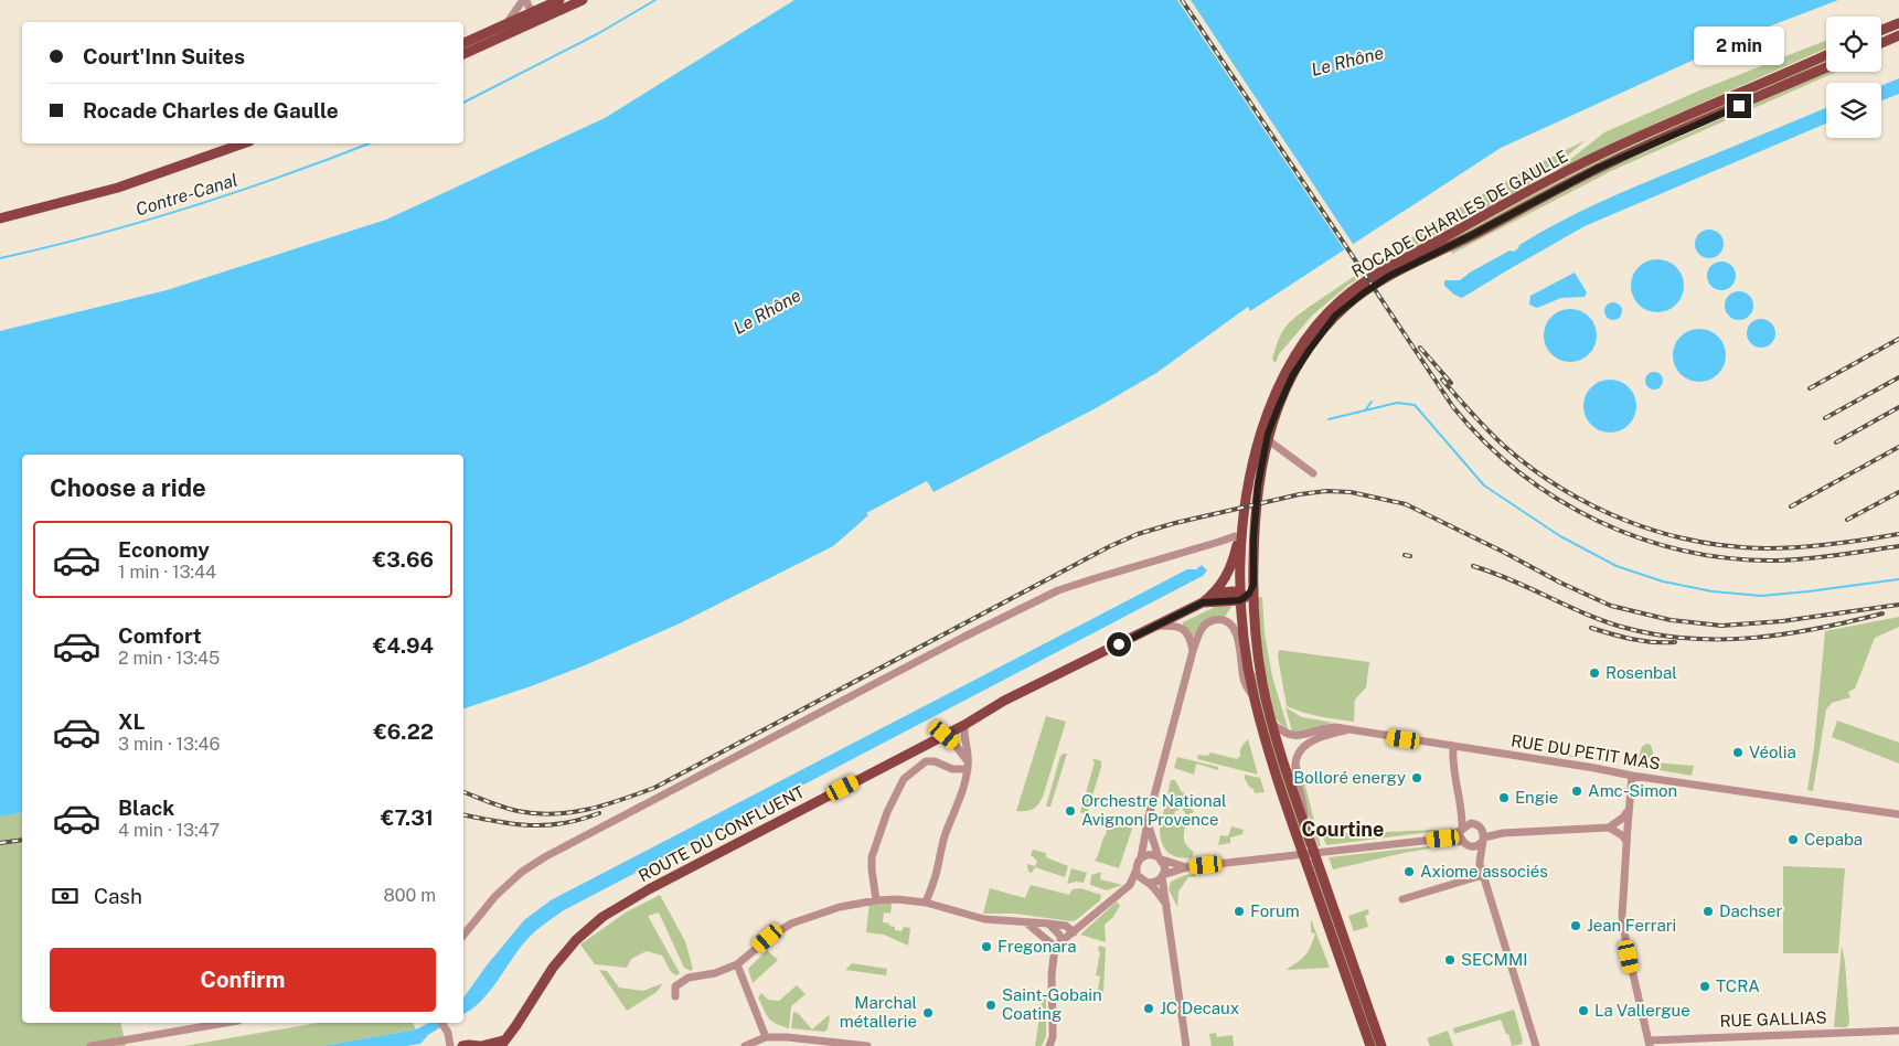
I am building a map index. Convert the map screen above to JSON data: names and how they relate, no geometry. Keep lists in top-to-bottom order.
{
  "streets": {
    "main road": ["ROCADE CHARLES DE GAULLE", "ROUTE DU CONFLUENT"],
    "street": ["RUE DU PETIT MAS", "RUE GALLIAS"]
  },
  "crossings": [
    ["ROCADE CHARLES DE GAULLE", "RUE DU PETIT MAS"]
  ],
  "districts": ["Courtine"],
  "water": ["Le Rhône", "Contre-Canal"],
  "places": [
    "Rosenbal",
    "Véolia",
    "Bolloré energy",
    "Amc-Simon",
    "Engie",
    "Orchestre National Avignon Provence",
    "Cepaba",
    "Axiome associés",
    "Forum",
    "Dachser",
    "Jean Ferrari",
    "Fregonara",
    "SECMMI",
    "TCRA",
    "Saint-Gobain Coating",
    "JC Decaux",
    "La Vallergue",
    "Marchal métallerie"
  ],
  "page": {
    "banner": ["Court'Inn Suites", "Rocade Charles de Gaulle"],
    "bubble": "2 min",
    "heading": "Choose a ride",
    "list": [
      {
        "name": "Economy",
        "note": "1 min · 13:44",
        "value": "€3.66"
      },
      {
        "name": "Comfort",
        "note": "2 min · 13:45",
        "value": "€4.94"
      },
      {
        "name": "XL",
        "note": "3 min · 13:46",
        "value": "€6.22"
      },
      {
        "name": "Black",
        "note": "4 min · 13:47",
        "value": "€7.31"
      }
    ],
    "pay": ["Cash", "800 m"],
    "buttons": "Confirm"
  }
}
